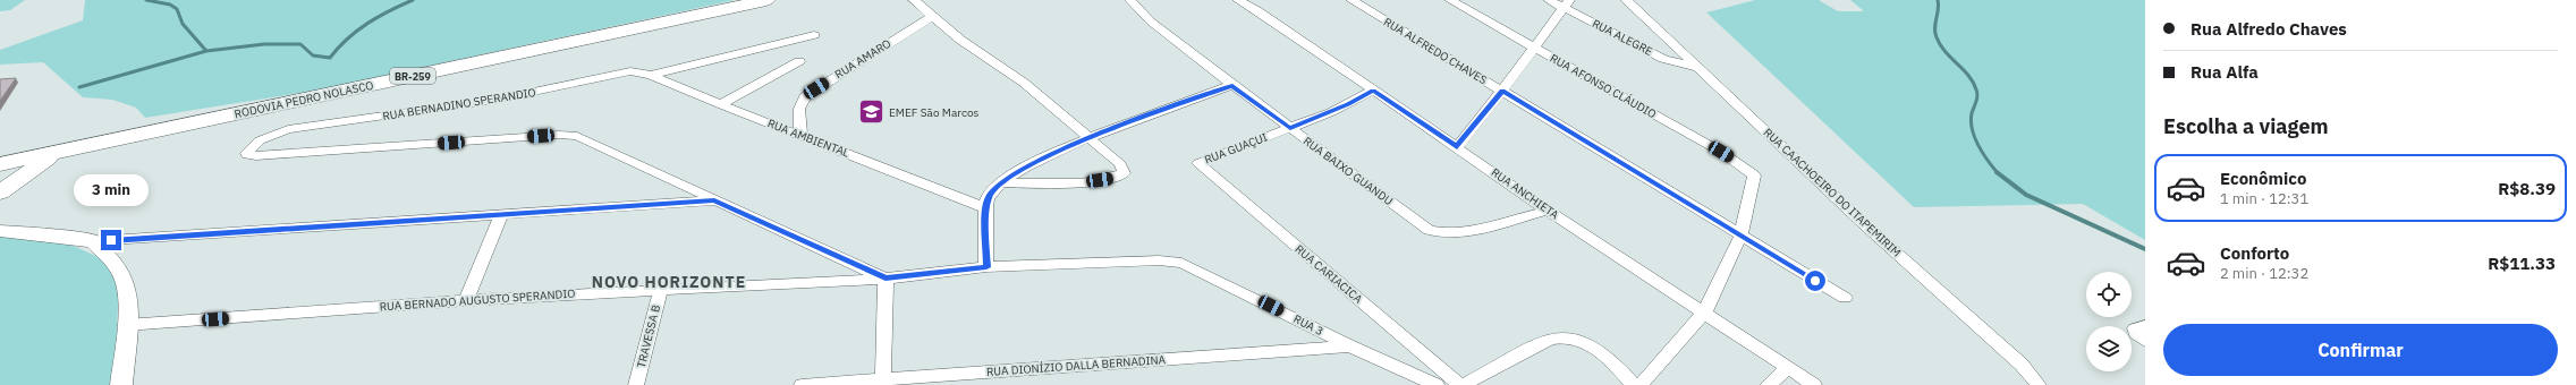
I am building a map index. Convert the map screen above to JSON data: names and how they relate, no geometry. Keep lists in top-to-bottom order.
{
  "streets": {
    "highway": ["BR-259", "RODOVIA PEDRO NOLASCO"],
    "street": [
      "RUA ALEGRE",
      "RUA ALFREDO CHAVES",
      "RUA AMARO",
      "RUA AFONSO CLÁUDIO",
      "RUA BERNADINO SPERANDIO",
      "RUA AMBIENTAL",
      "RUA GUAÇUI",
      "RUA BAIXO GUANDU",
      "RUA CAACHOEIRO DO ITAPEMIRIM",
      "RUA ANCHIETA",
      "RUA CARIACICA",
      "RUA BERNADO AUGUSTO SPERANDIO",
      "RUA 3",
      "TRAVESSA B",
      "RUA DIONÍZIO DALLA BERNADINA"
    ]
  },
  "crossings": [
    ["RUA ALEGRE", "RUA CAACHOEIRO DO ITAPEMIRIM"],
    ["RUA ALFREDO CHAVES", "RUA AFONSO CLÁUDIO"],
    ["RUA AMARO", "RUA AMBIENTAL"],
    ["RUA BERNADINO SPERANDIO", "RUA AMBIENTAL"],
    ["RUA GUAÇUI", "RUA BAIXO GUANDU"],
    ["RUA GUAÇUI", "RUA ANCHIETA"],
    ["RUA GUAÇUI", "RUA CARIACICA"],
    ["RUA BAIXO GUANDU", "RUA ANCHIETA"],
    ["RUA BERNADO AUGUSTO SPERANDIO", "RUA 3"],
    ["RUA BERNADO AUGUSTO SPERANDIO", "TRAVESSA B"],
    ["RUA 3", "RUA DIONÍZIO DALLA BERNADINA"]
  ],
  "districts": ["NOVO HORIZONTE"],
  "places": {
    "school or university": ["EMEF São Marcos"]
  },
  "page": {
    "banner": ["Rua Alfredo Chaves", "Rua Alfa"],
    "heading": "Escolha a viagem",
    "list": [
      {
        "name": "Econômico",
        "note": "1 min · 12:31",
        "value": "R$8.39"
      },
      {
        "name": "Conforto",
        "note": "2 min · 12:32",
        "value": "R$11.33"
      }
    ],
    "bubble": "3 min",
    "buttons": "Confirmar"
  }
}
